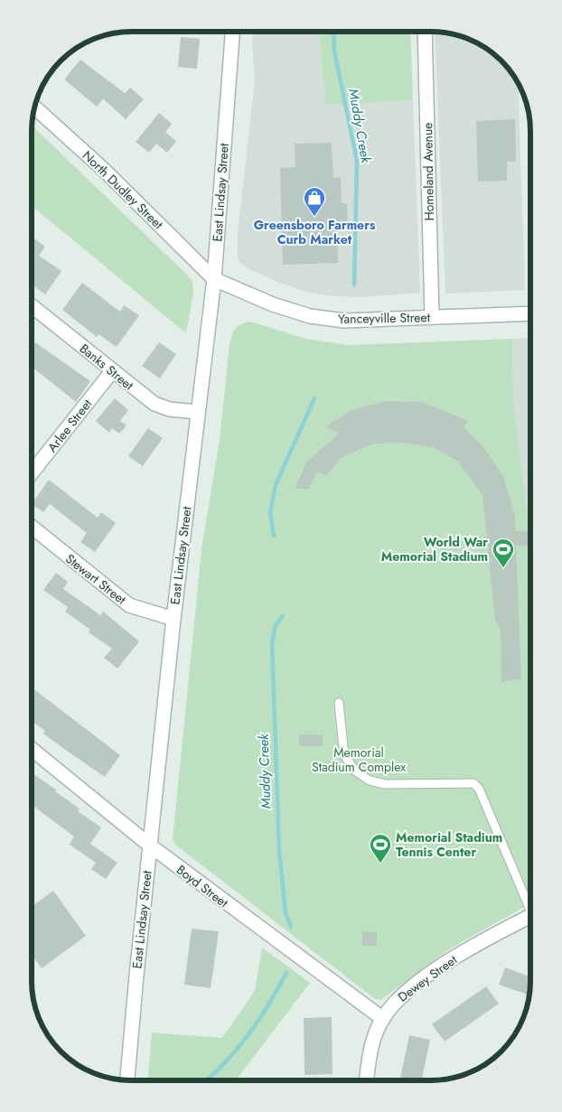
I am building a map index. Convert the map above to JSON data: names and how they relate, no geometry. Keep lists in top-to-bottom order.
{
  "streets": {
    "street": [
      "Homeland Avenue",
      "North Dudley Street",
      "East Lindsay Street",
      "Yanceyville Street",
      "Banks Street",
      "Arlee Street",
      "Stewart Street",
      "Boyd Street",
      "Dewey Street"
    ]
  },
  "crossings": [
    ["Homeland Avenue", "Yanceyville Street"],
    ["North Dudley Street", "East Lindsay Street"],
    ["North Dudley Street", "Yanceyville Street"],
    ["East Lindsay Street", "Yanceyville Street"],
    ["East Lindsay Street", "Banks Street"],
    ["East Lindsay Street", "Stewart Street"],
    ["East Lindsay Street", "Boyd Street"],
    ["Banks Street", "Arlee Street"],
    ["Boyd Street", "Dewey Street"]
  ],
  "water": ["Muddy Creek"],
  "parks": ["Memorial Stadium Complex"],
  "places": {
    "shop": ["Greensboro Farmers Curb Market"],
    "sports": ["World War Memorial Stadium", "Memorial Stadium Tennis Center"]
  }
}
